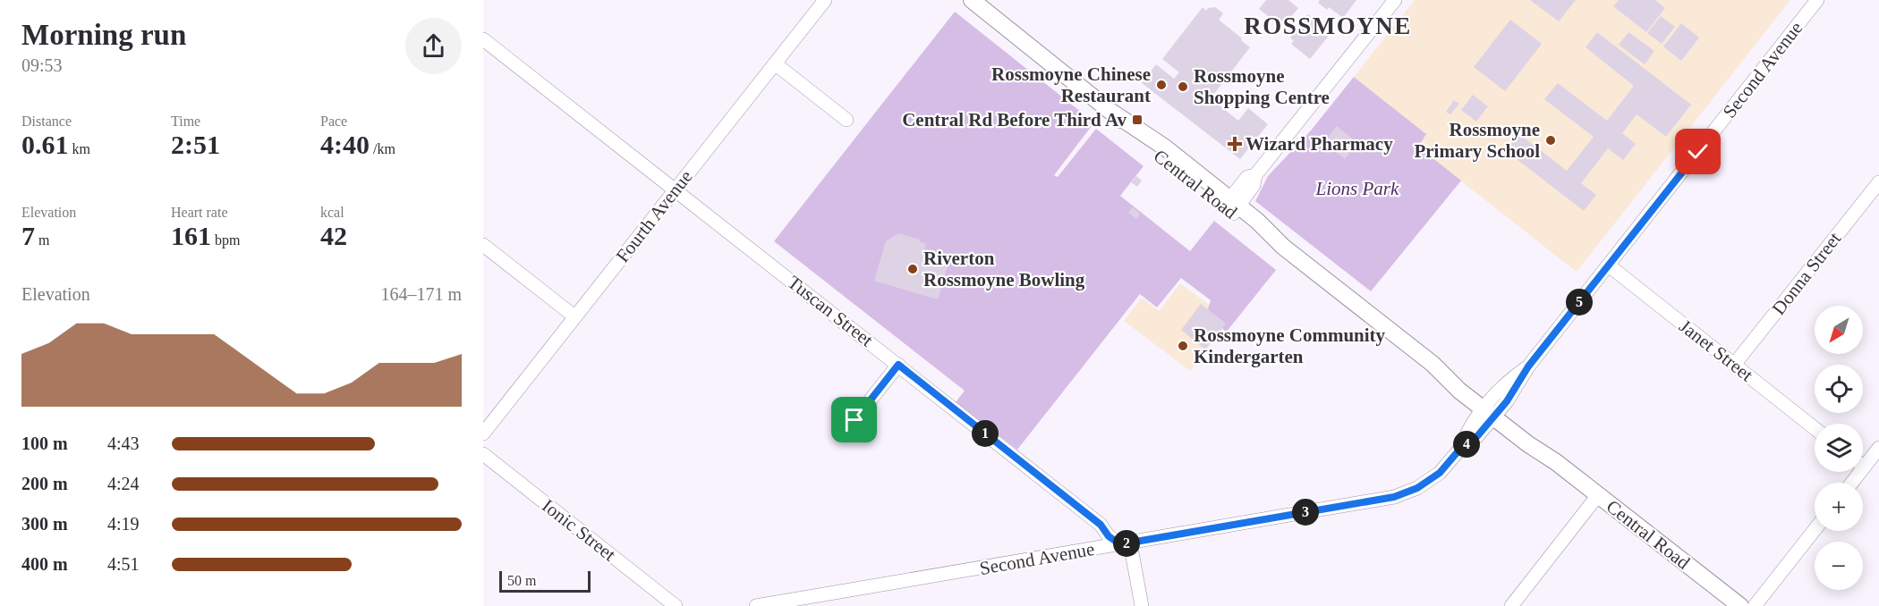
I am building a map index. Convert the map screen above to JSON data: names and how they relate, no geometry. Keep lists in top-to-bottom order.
{
  "streets": {
    "street": [
      "Second Avenue",
      "Central Road",
      "Fourth Avenue",
      "Donna Street",
      "Tuscan Street",
      "Janet Street",
      "Ionic Street"
    ]
  },
  "crossings": [
    ["Second Avenue", "Central Road"],
    ["Second Avenue", "Tuscan Street"],
    ["Second Avenue", "Janet Street"],
    ["Fourth Avenue", "Tuscan Street"],
    ["Donna Street", "Janet Street"]
  ],
  "districts": ["ROSSMOYNE"],
  "parks": ["Lions Park"],
  "places": {
    "other": [
      "Rossmoyne Chinese Restaurant",
      "Rossmoyne Shopping Centre",
      "Rossmoyne Primary School",
      "Riverton Rossmoyne Bowling",
      "Rossmoyne Community Kindergarten"
    ],
    "transit": ["Central Rd Before Third Av"],
    "health": ["Wizard Pharmacy"]
  },
  "scale_bar": "50 m",
  "north": "bottom left",
  "page": {
    "heading": ["Morning run", "09:53"],
    "stats": [
      ["Distance", "0.61 km"],
      ["Time", "2:51"],
      ["Pace", "4:40 /km"],
      ["Elevation", "7 m"],
      ["Heart rate", "161 bpm"],
      ["kcal", "42"]
    ],
    "chart": ["Elevation", "164–171 m"],
    "pins": [
      "5",
      "1",
      "4",
      "3",
      "2"
    ],
    "map_buttons": ["+", "−"],
    "list": [
      {
        "name": "100 m",
        "note": "4:43"
      },
      {
        "name": "200 m",
        "note": "4:24"
      },
      {
        "name": "300 m",
        "note": "4:19"
      },
      {
        "name": "400 m",
        "note": "4:51"
      }
    ],
    "scale": "50 m"
  }
}
